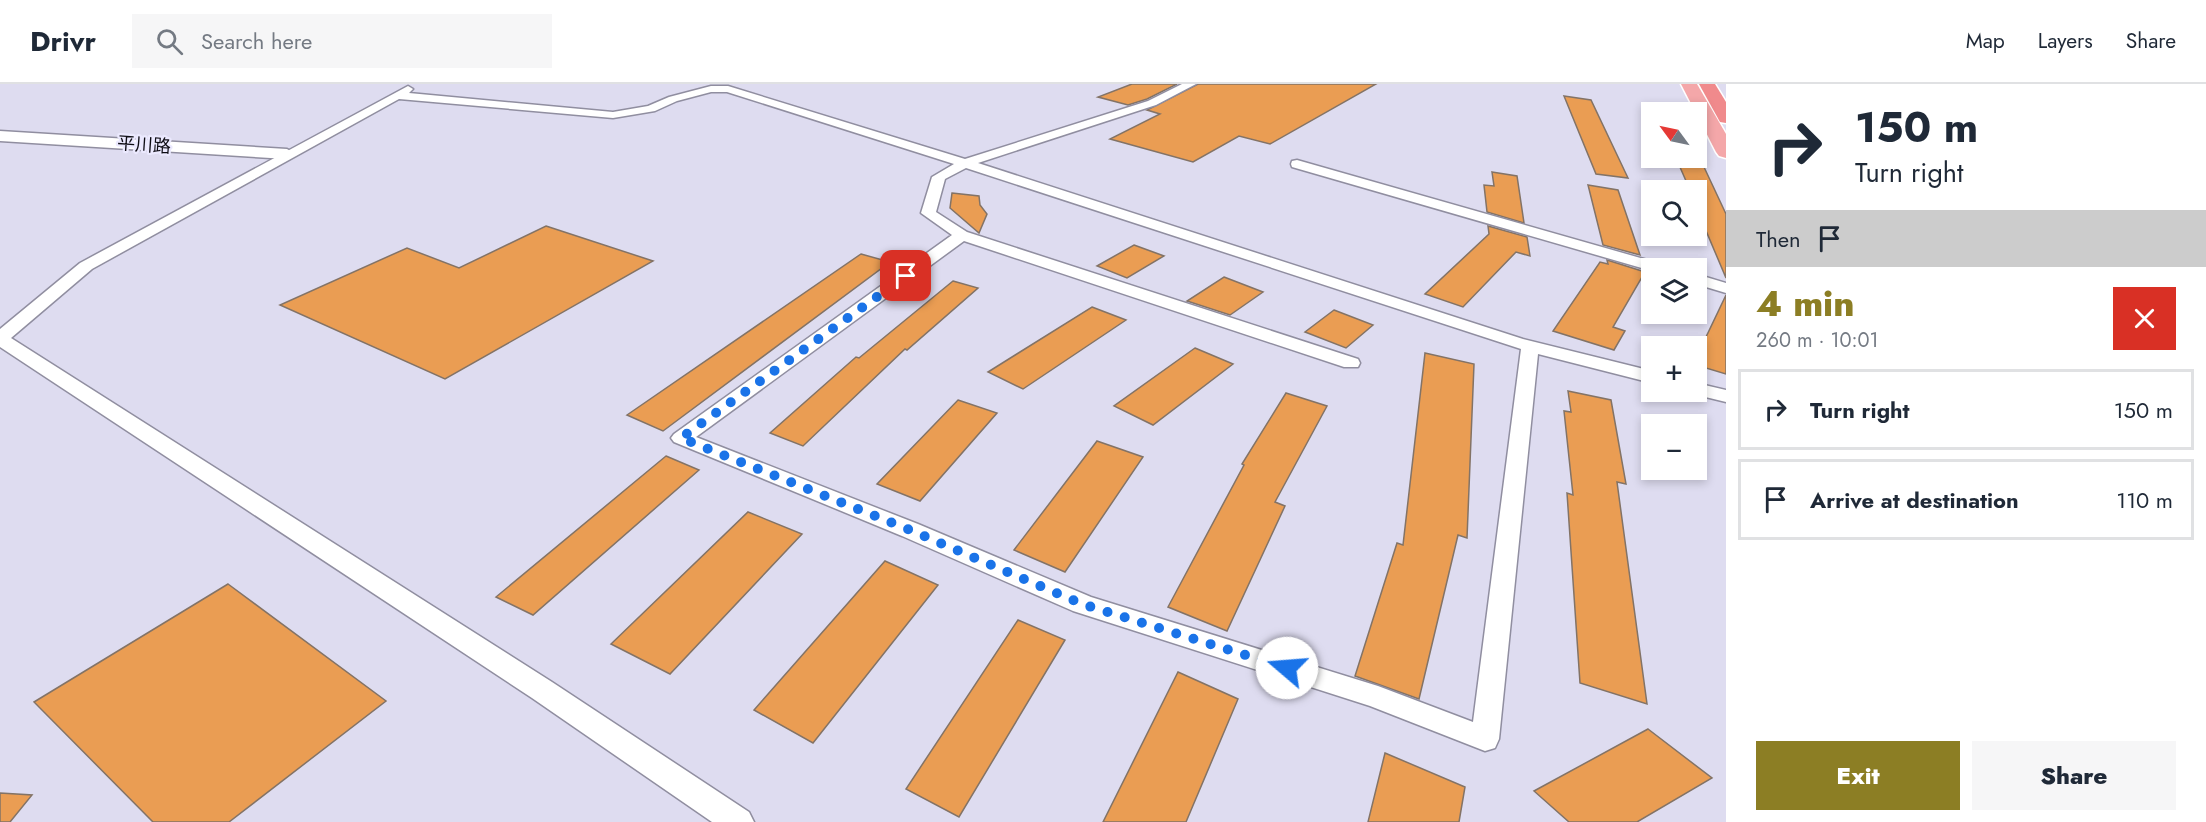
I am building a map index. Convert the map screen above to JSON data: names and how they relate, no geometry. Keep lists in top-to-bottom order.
{
  "streets": {
    "street": ["平川路"]
  },
  "north": "top left",
  "page": {
    "header": "Drivr",
    "search": "Search here",
    "nav": ["Map", "Layers", "Share"],
    "turn": ["150 m", "Turn right"],
    "map_buttons": ["+", "−"],
    "then": "Then",
    "heading": ["4 min", "260 m · 10:01"],
    "list": [
      {
        "name": "Turn right",
        "value": "150 m"
      },
      {
        "name": "Arrive at destination",
        "value": "110 m"
      }
    ],
    "buttons": ["Exit", "Share"]
  }
}
